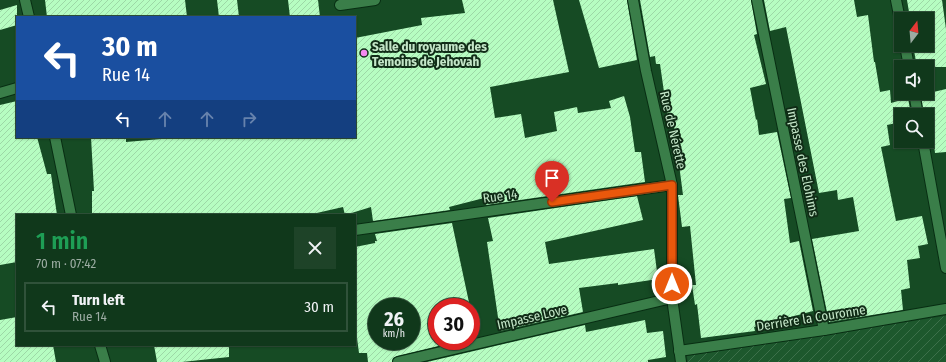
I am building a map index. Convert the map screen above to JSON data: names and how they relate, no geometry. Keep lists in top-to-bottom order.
{
  "streets": {
    "street": [
      "Rue de Nérette",
      "Impasse des Elohims",
      "Rue 14",
      "Impasse Love",
      "Derrière la Couronne"
    ]
  },
  "crossings": [
    ["Rue de Nérette", "Rue 14"],
    ["Rue de Nérette", "Impasse Love"],
    ["Rue de Nérette", "Derrière la Couronne"],
    ["Impasse des Elohims", "Derrière la Couronne"]
  ],
  "places": ["Salle du royaume des Temoins de Jehovah"],
  "north": "top",
  "page": {
    "turn": ["30 m", "Rue 14"],
    "heading": ["1 min", "70 m · 07:42"],
    "list": [
      {
        "name": "Turn left",
        "note": "Rue 14",
        "value": "30 m"
      }
    ],
    "speed": "26 km/h",
    "limit": "30"
  }
}
